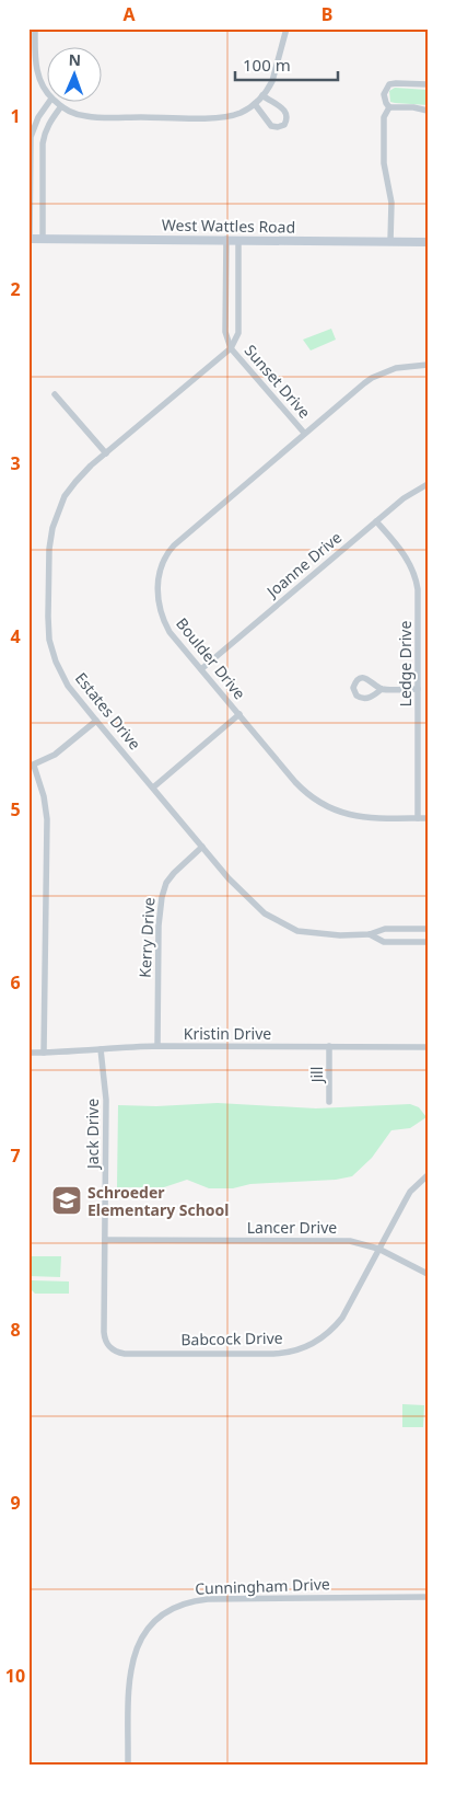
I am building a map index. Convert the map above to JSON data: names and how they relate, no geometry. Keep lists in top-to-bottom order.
{
  "streets": {
    "street": [
      "West Wattles Road",
      "Sunset Drive",
      "Joanne Drive",
      "Boulder Drive",
      "Ledge Drive",
      "Estates Drive",
      "Kerry Drive",
      "Kristin Drive",
      "Jill",
      "Jack Drive",
      "Lancer Drive",
      "Babcock Drive",
      "Cunningham Drive"
    ]
  },
  "crossings": [
    ["Sunset Drive", "Boulder Drive"],
    ["Sunset Drive", "Estates Drive"],
    ["Joanne Drive", "Boulder Drive"],
    ["Joanne Drive", "Ledge Drive"],
    ["Boulder Drive", "Ledge Drive"],
    ["Estates Drive", "Kerry Drive"],
    ["Kerry Drive", "Kristin Drive"],
    ["Kristin Drive", "Jill"],
    ["Kristin Drive", "Jack Drive"],
    ["Jack Drive", "Lancer Drive"],
    ["Jack Drive", "Babcock Drive"],
    ["Lancer Drive", "Babcock Drive"]
  ],
  "places": {
    "school or university": ["Schroeder Elementary School"]
  },
  "scale_bar": "100 m",
  "north": "top",
  "grid": {
    "columns": ["A", "B"],
    "rows": [
      "1",
      "2",
      "3",
      "4",
      "5",
      "6",
      "7",
      "8",
      "9",
      "10"
    ]
  }
}
